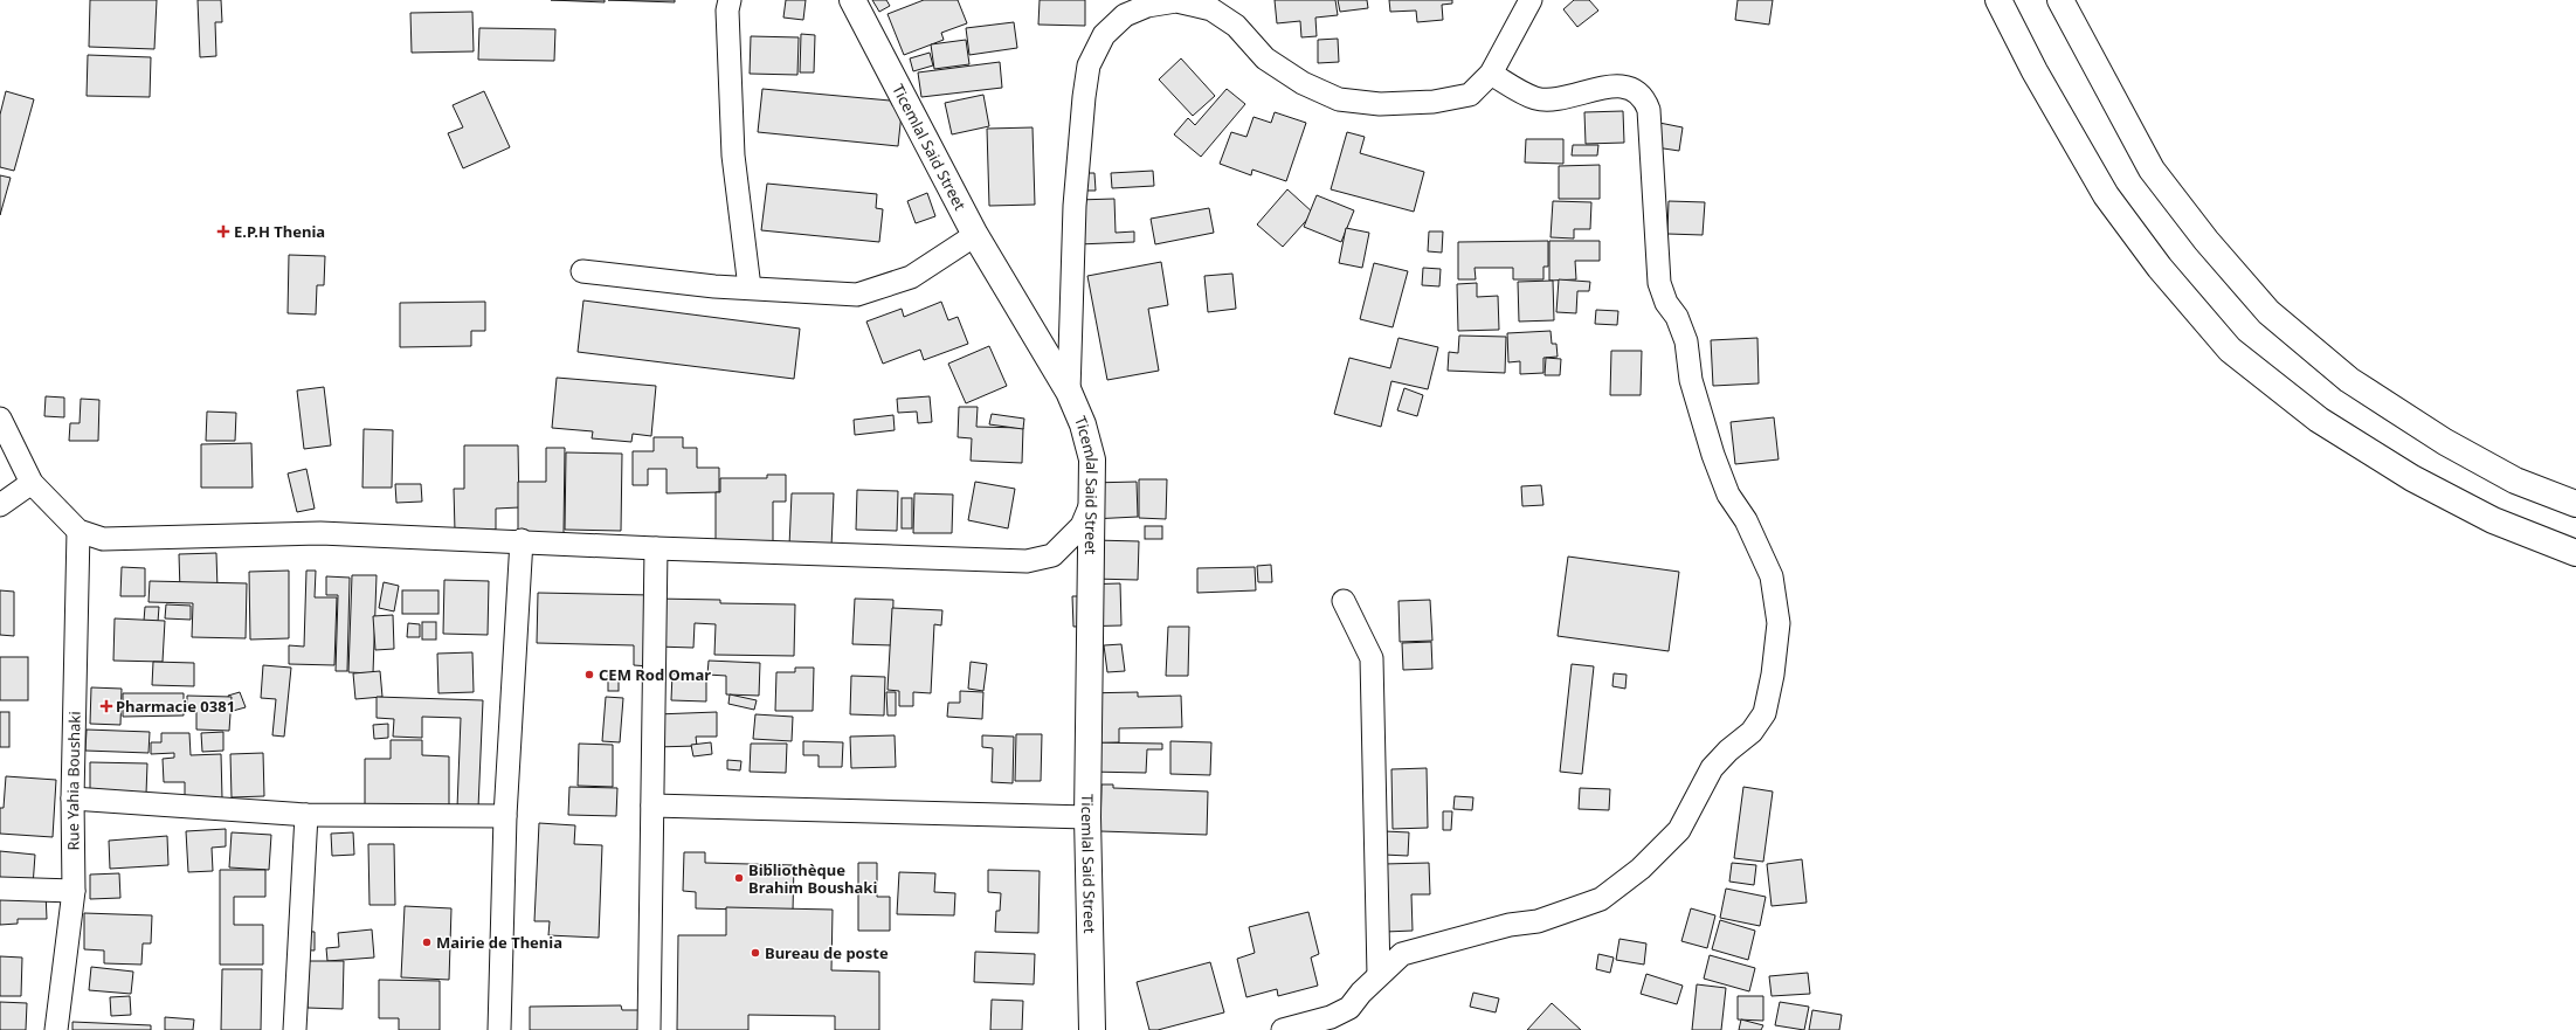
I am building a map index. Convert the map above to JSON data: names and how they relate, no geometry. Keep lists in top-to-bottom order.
{
  "streets": {
    "main road": ["Ticemlal Said Street"],
    "street": ["Rue Yahia Boushaki"]
  },
  "places": {
    "health": ["E.P.H Thenia", "Pharmacie 0381"],
    "other": [
      "CEM Rod Omar",
      "Bibliothèque Brahim Boushaki",
      "Mairie de Thenia",
      "Bureau de poste"
    ]
  }
}
